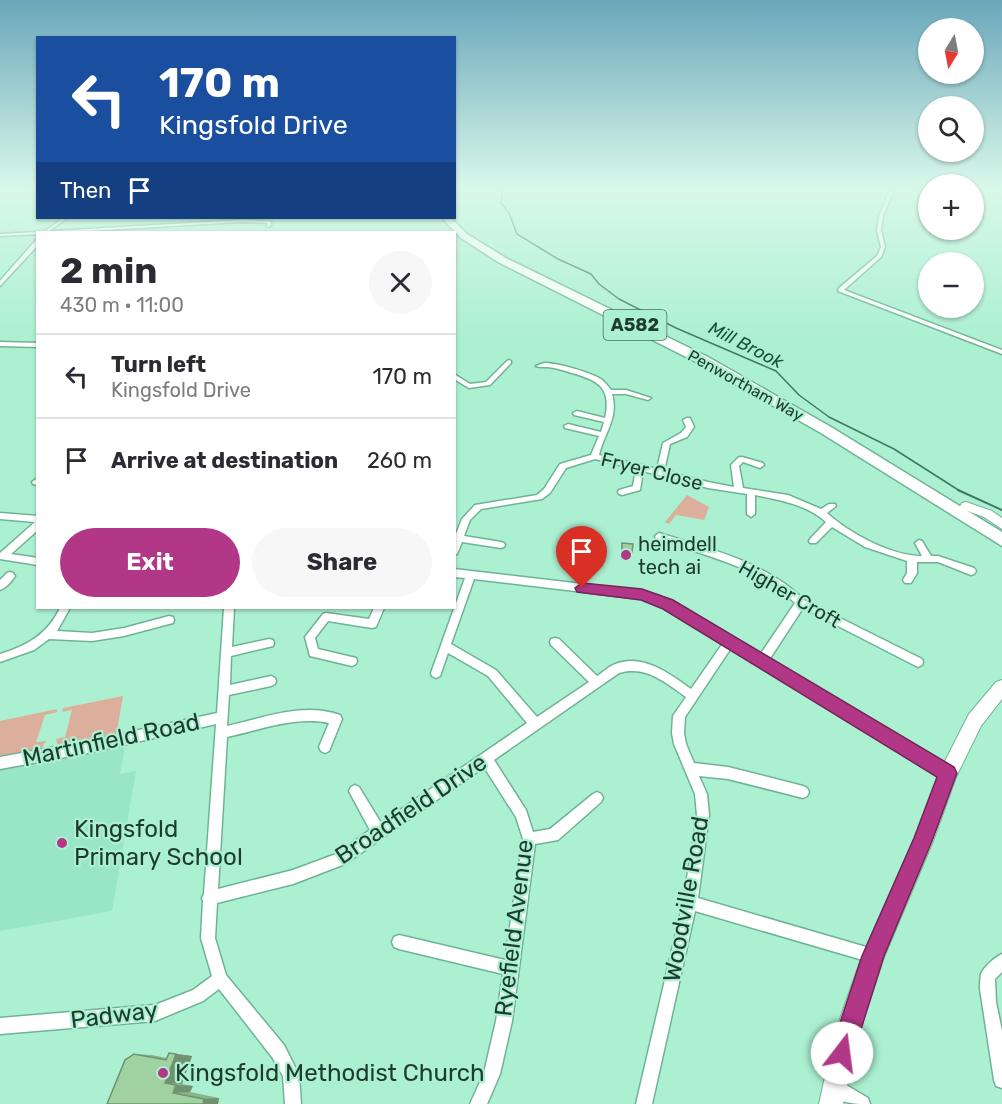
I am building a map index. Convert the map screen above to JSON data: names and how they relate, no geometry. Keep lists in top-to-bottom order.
{
  "streets": {
    "highway": ["A582", "Penwortham Way"],
    "street": [
      "Fryer Close",
      "Higher Croft",
      "Martinfield Road",
      "Broadfield Drive",
      "Woodville Road",
      "Ryefield Avenue",
      "Padway"
    ]
  },
  "crossings": [
    ["Broadfield Drive", "Woodville Road"],
    ["Broadfield Drive", "Ryefield Avenue"]
  ],
  "water": ["Mill Brook"],
  "places": ["heimdell tech ai", "Kingsfold Primary School", "Kingsfold Methodist Church"],
  "north": "bottom",
  "page": {
    "map_buttons": ["+", "−"],
    "turn": ["170 m", "Kingsfold Drive"],
    "then": "Then",
    "heading": ["2 min", "430 m · 11:00"],
    "list": [
      {
        "name": "Turn left",
        "note": "Kingsfold Drive",
        "value": "170 m"
      },
      {
        "name": "Arrive at destination",
        "value": "260 m"
      }
    ],
    "buttons": ["Exit", "Share"]
  }
}
